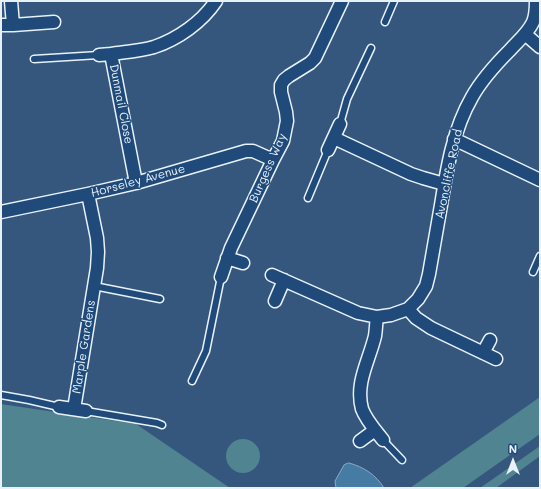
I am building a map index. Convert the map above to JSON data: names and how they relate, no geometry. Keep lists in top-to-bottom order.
{
  "streets": {
    "street": [
      "Dunmail Close",
      "Burgess Way",
      "Avoncliffe Road",
      "Horseley Avenue",
      "Marple Gardens"
    ]
  },
  "crossings": [
    ["Dunmail Close", "Horseley Avenue"],
    ["Burgess Way", "Horseley Avenue"],
    ["Horseley Avenue", "Marple Gardens"]
  ],
  "north": "top"
}
